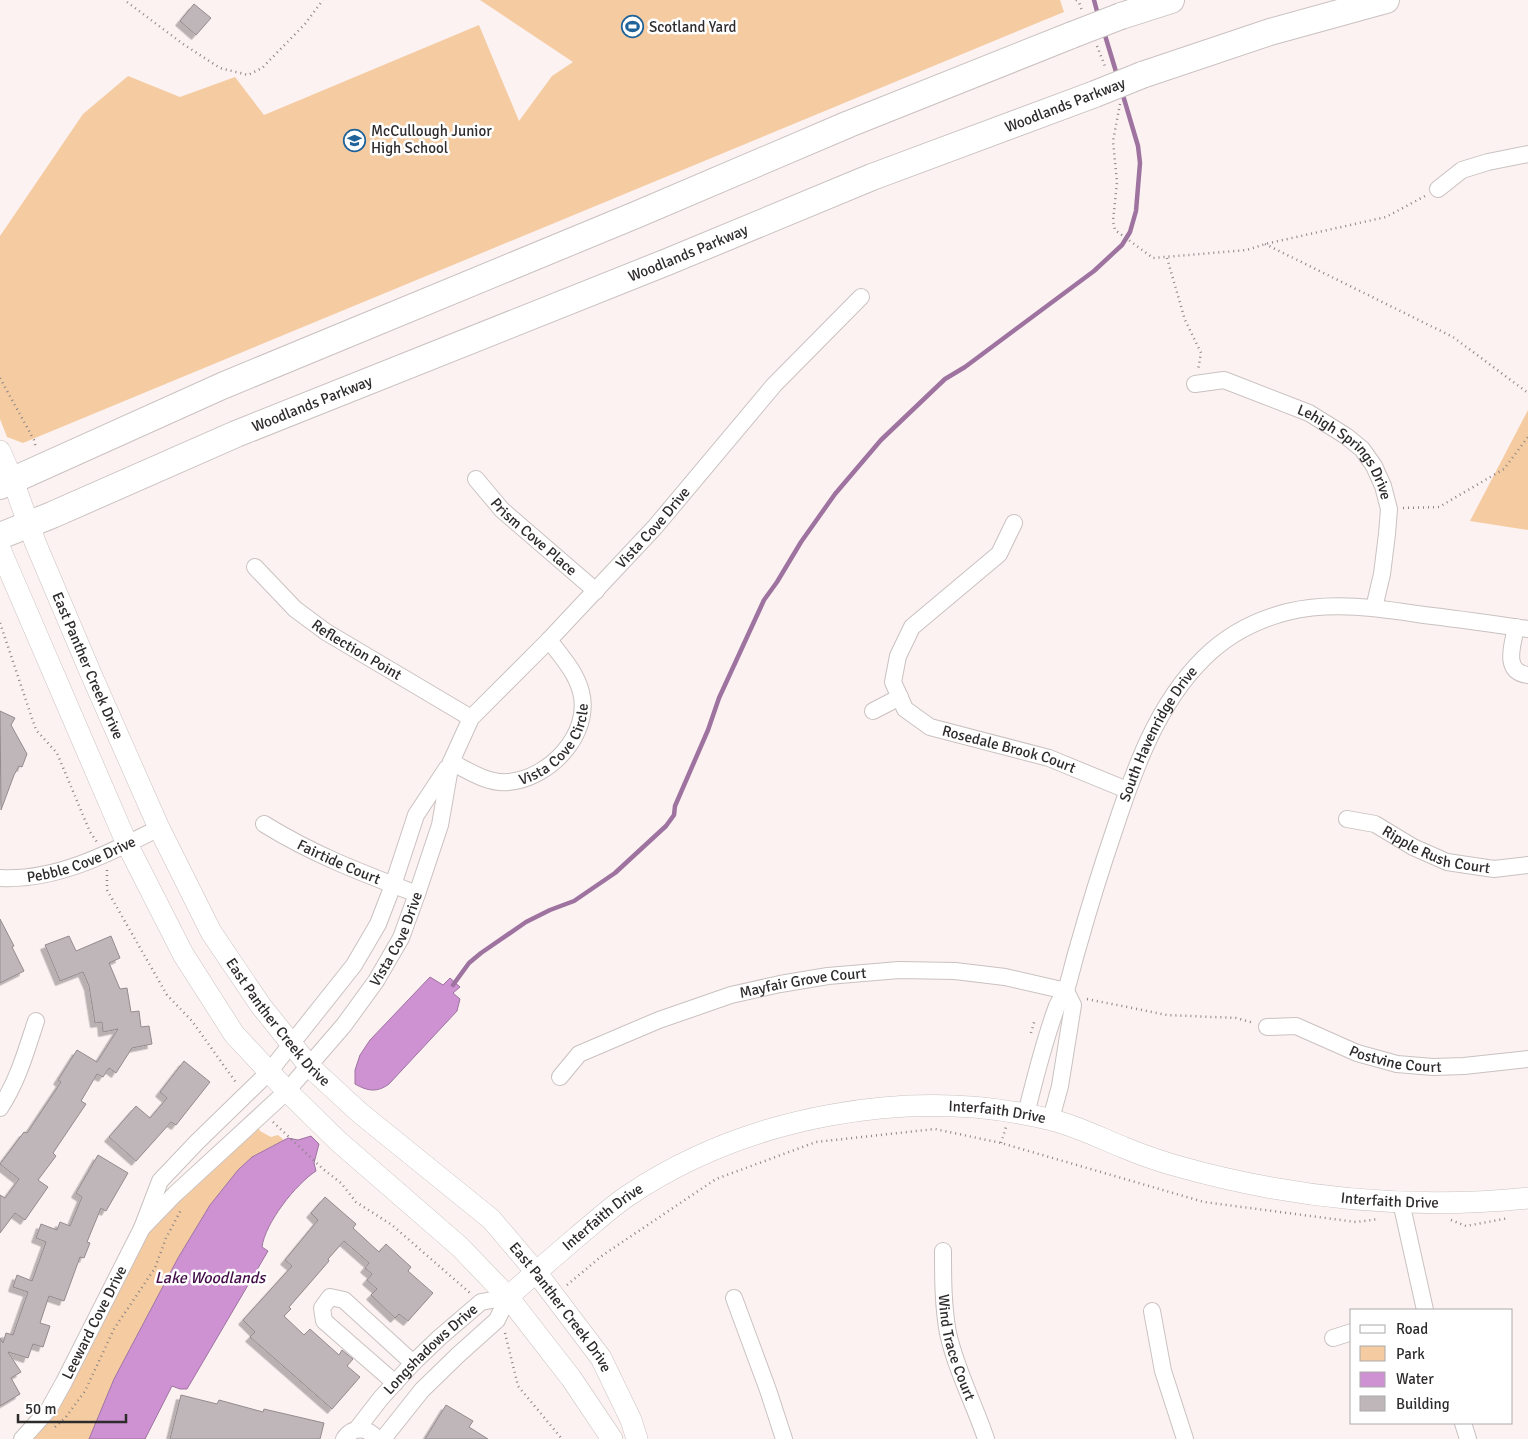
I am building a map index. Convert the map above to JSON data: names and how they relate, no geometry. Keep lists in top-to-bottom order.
{
  "streets": {
    "main road": ["Woodlands Parkway"],
    "street": [
      "Lehigh Springs Drive",
      "Vista Cove Drive",
      "Prism Cove Place",
      "Reflection Point",
      "East Panther Creek Drive",
      "South Havenridge Drive",
      "Vista Cove Circle",
      "Rosedale Brook Court",
      "Ripple Rush Court",
      "Pebble Cove Drive",
      "Fairtide Court",
      "Mayfair Grove Court",
      "Postvine Court",
      "Interfaith Drive",
      "Leeward Cove Drive",
      "Wind Trace Court",
      "Longshadows Drive"
    ]
  },
  "crossings": [
    ["Woodlands Parkway", "East Panther Creek Drive"],
    ["Lehigh Springs Drive", "South Havenridge Drive"],
    ["Vista Cove Drive", "Prism Cove Place"],
    ["Vista Cove Drive", "Reflection Point"],
    ["Vista Cove Drive", "East Panther Creek Drive"],
    ["Vista Cove Drive", "Vista Cove Circle"],
    ["Vista Cove Drive", "Fairtide Court"],
    ["Vista Cove Drive", "Leeward Cove Drive"],
    ["East Panther Creek Drive", "Pebble Cove Drive"],
    ["East Panther Creek Drive", "Interfaith Drive"],
    ["East Panther Creek Drive", "Leeward Cove Drive"],
    ["East Panther Creek Drive", "Longshadows Drive"],
    ["South Havenridge Drive", "Rosedale Brook Court"],
    ["South Havenridge Drive", "Mayfair Grove Court"],
    ["South Havenridge Drive", "Interfaith Drive"],
    ["Interfaith Drive", "Longshadows Drive"]
  ],
  "water": ["Lake Woodlands"],
  "places": {
    "sports": ["Scotland Yard"],
    "school or university": ["McCullough Junior High School"]
  },
  "legend": [
    "Road",
    "Park",
    "Water",
    "Building"
  ],
  "scale_bar": "50 m"
}
